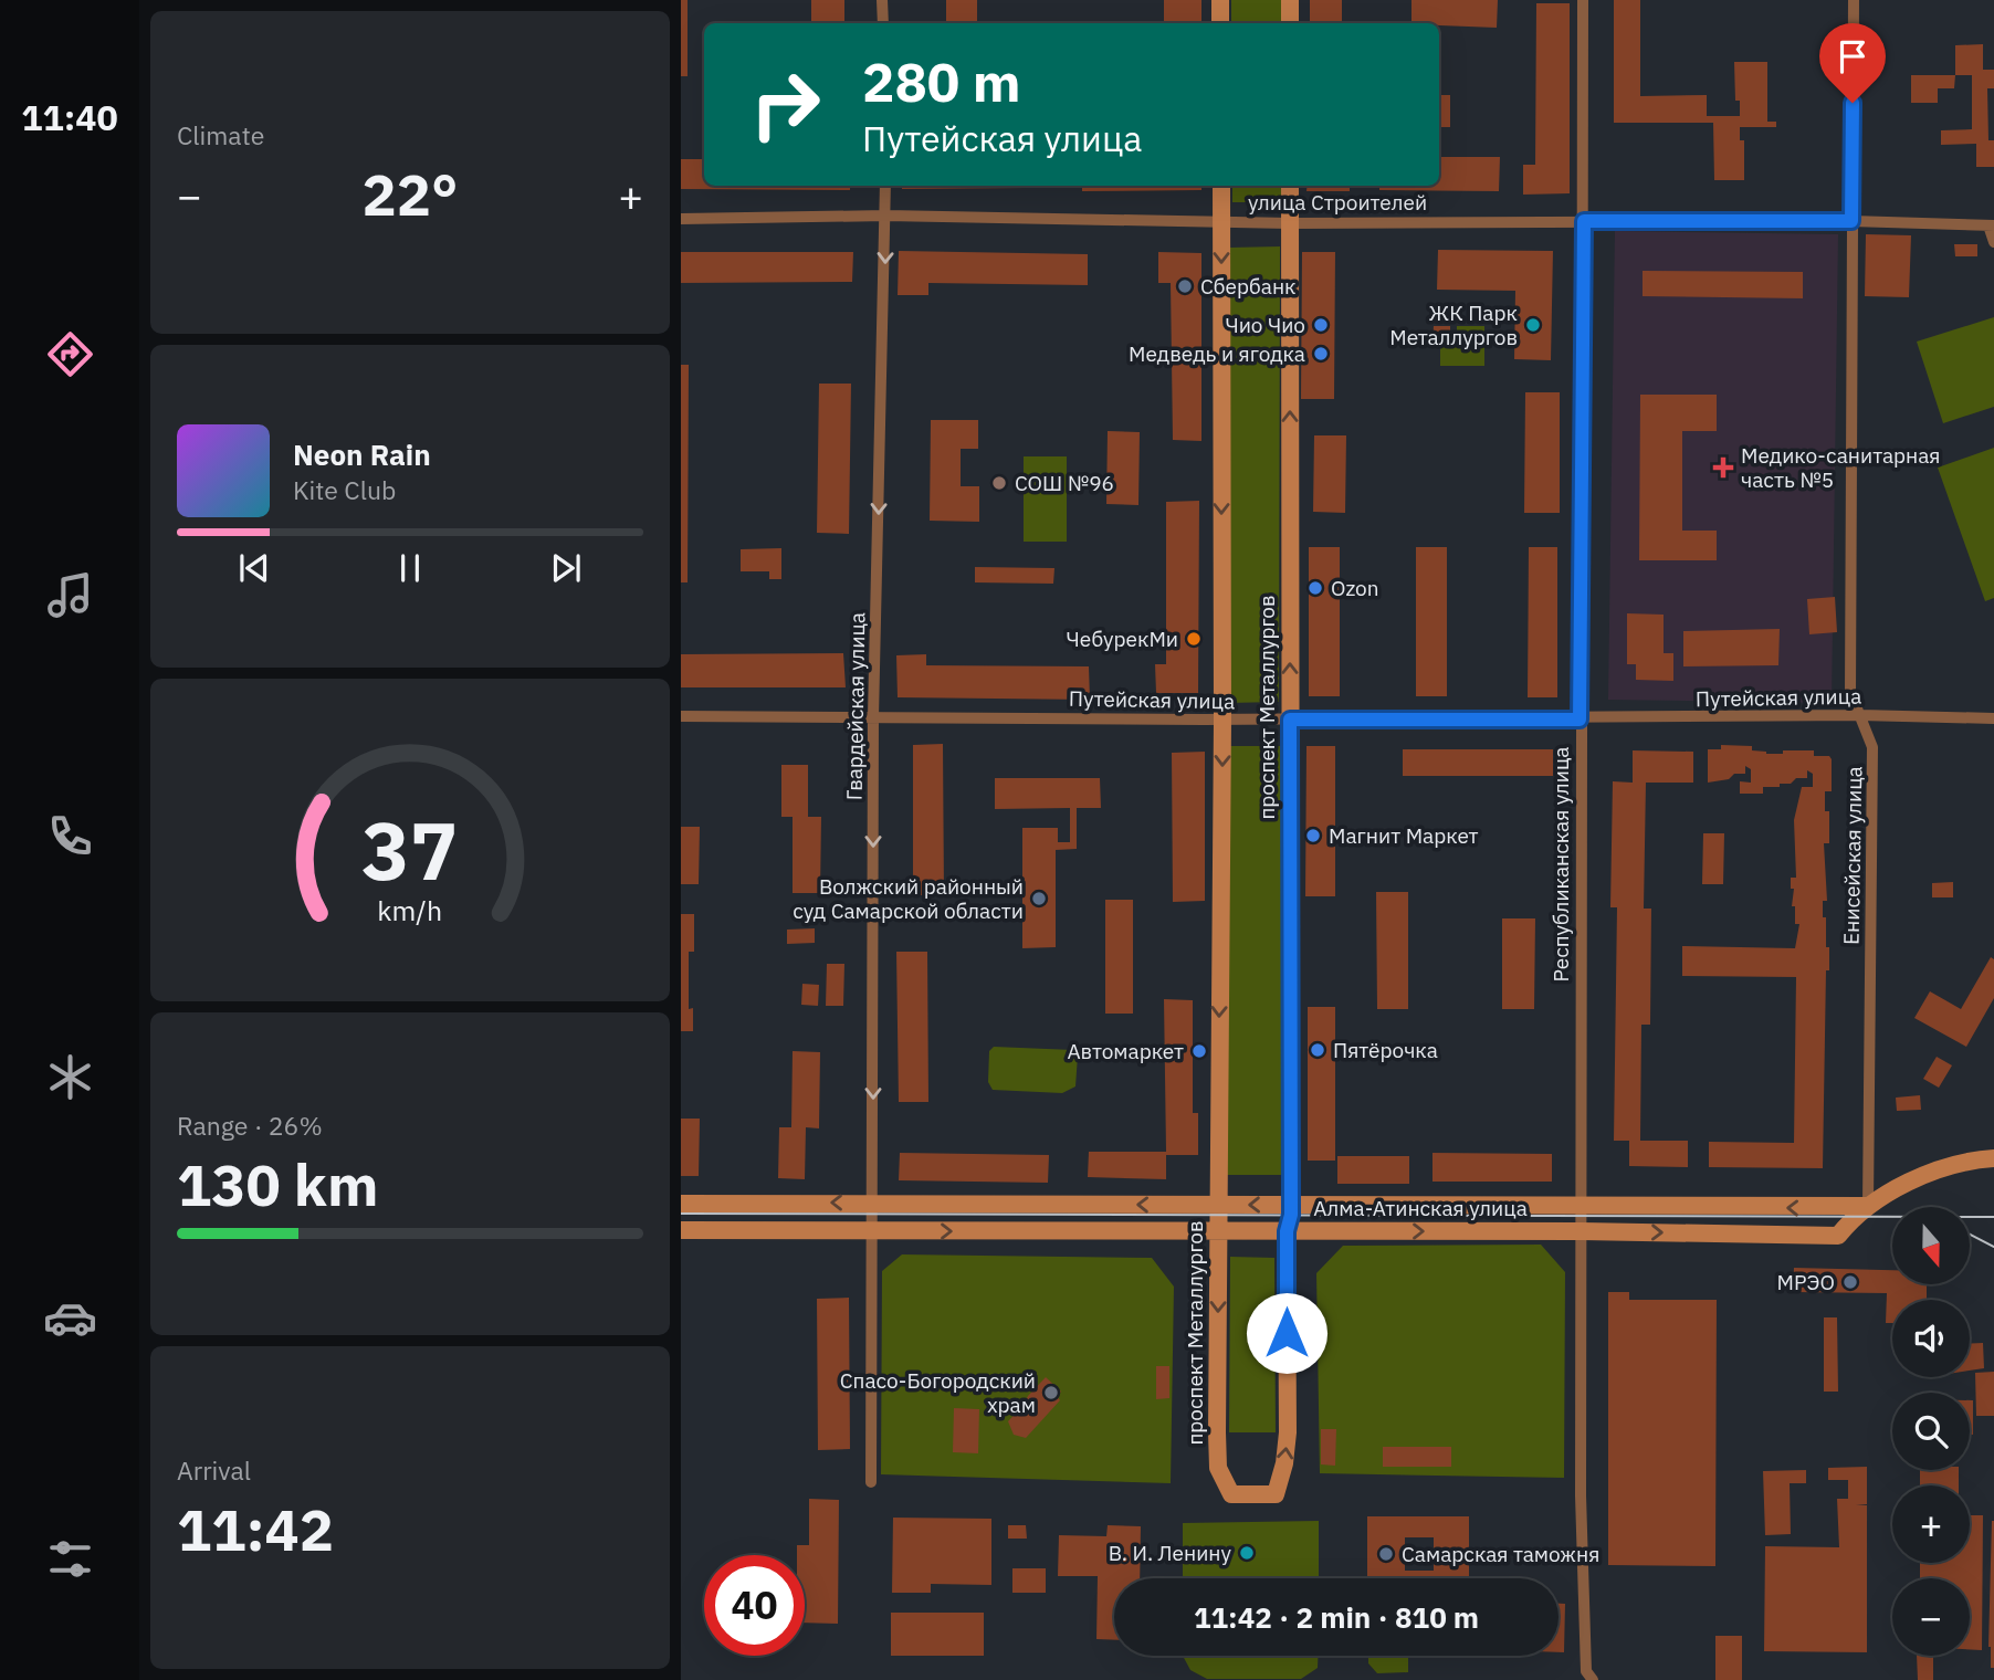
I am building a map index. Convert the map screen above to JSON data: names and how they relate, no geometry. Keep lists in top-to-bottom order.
{
  "streets": {
    "street": [
      "улица Строителей",
      "Путейская улица",
      "Гвардейская улица",
      "проспект Металлургов",
      "Енисейская улица",
      "Республиканская улица",
      "Алма-Атинская улица"
    ]
  },
  "crossings": [
    ["улица Строителей", "Гвардейская улица"],
    ["улица Строителей", "проспект Металлургов"],
    ["улица Строителей", "Енисейская улица"],
    ["улица Строителей", "Республиканская улица"],
    ["Путейская улица", "Гвардейская улица"],
    ["Путейская улица", "проспект Металлургов"],
    ["Путейская улица", "Енисейская улица"],
    ["Путейская улица", "Республиканская улица"],
    ["Гвардейская улица", "Алма-Атинская улица"],
    ["проспект Металлургов", "Алма-Атинская улица"],
    ["Енисейская улица", "Алма-Атинская улица"],
    ["Республиканская улица", "Алма-Атинская улица"]
  ],
  "one_way": ["Гвардейская улица"],
  "places": {
    "other": [
      "Сбербанк",
      "Чио Чио",
      "ЖК Парк Металлургов",
      "Медведь и ягодка",
      "СОШ №96",
      "Ozon",
      "ЧебурекМи",
      "Магнит Маркет",
      "Волжский районный суд Самарской области",
      "Пятёрочка",
      "Автомаркет",
      "МРЭО",
      "Спасо-Богородский храм",
      "В. И. Ленину",
      "Самарская таможня"
    ],
    "health": ["Медико-санитарная часть №5"]
  },
  "north": "bottom",
  "page": {
    "tabs": "11:40",
    "tile": [
      "Climate",
      ["Range · 26%", "130 km"],
      ["Arrival", "11:42"]
    ],
    "turn": ["280 m", "Путейская улица"],
    "heat": ["−", "22°", "+"],
    "song": ["Neon Rain", "Kite Club"],
    "map_buttons": ["+", "−"],
    "limit": "40",
    "trip": "11:42 · 2 min · 810 m",
    "gauge": ["37", "km/h"]
  }
}
